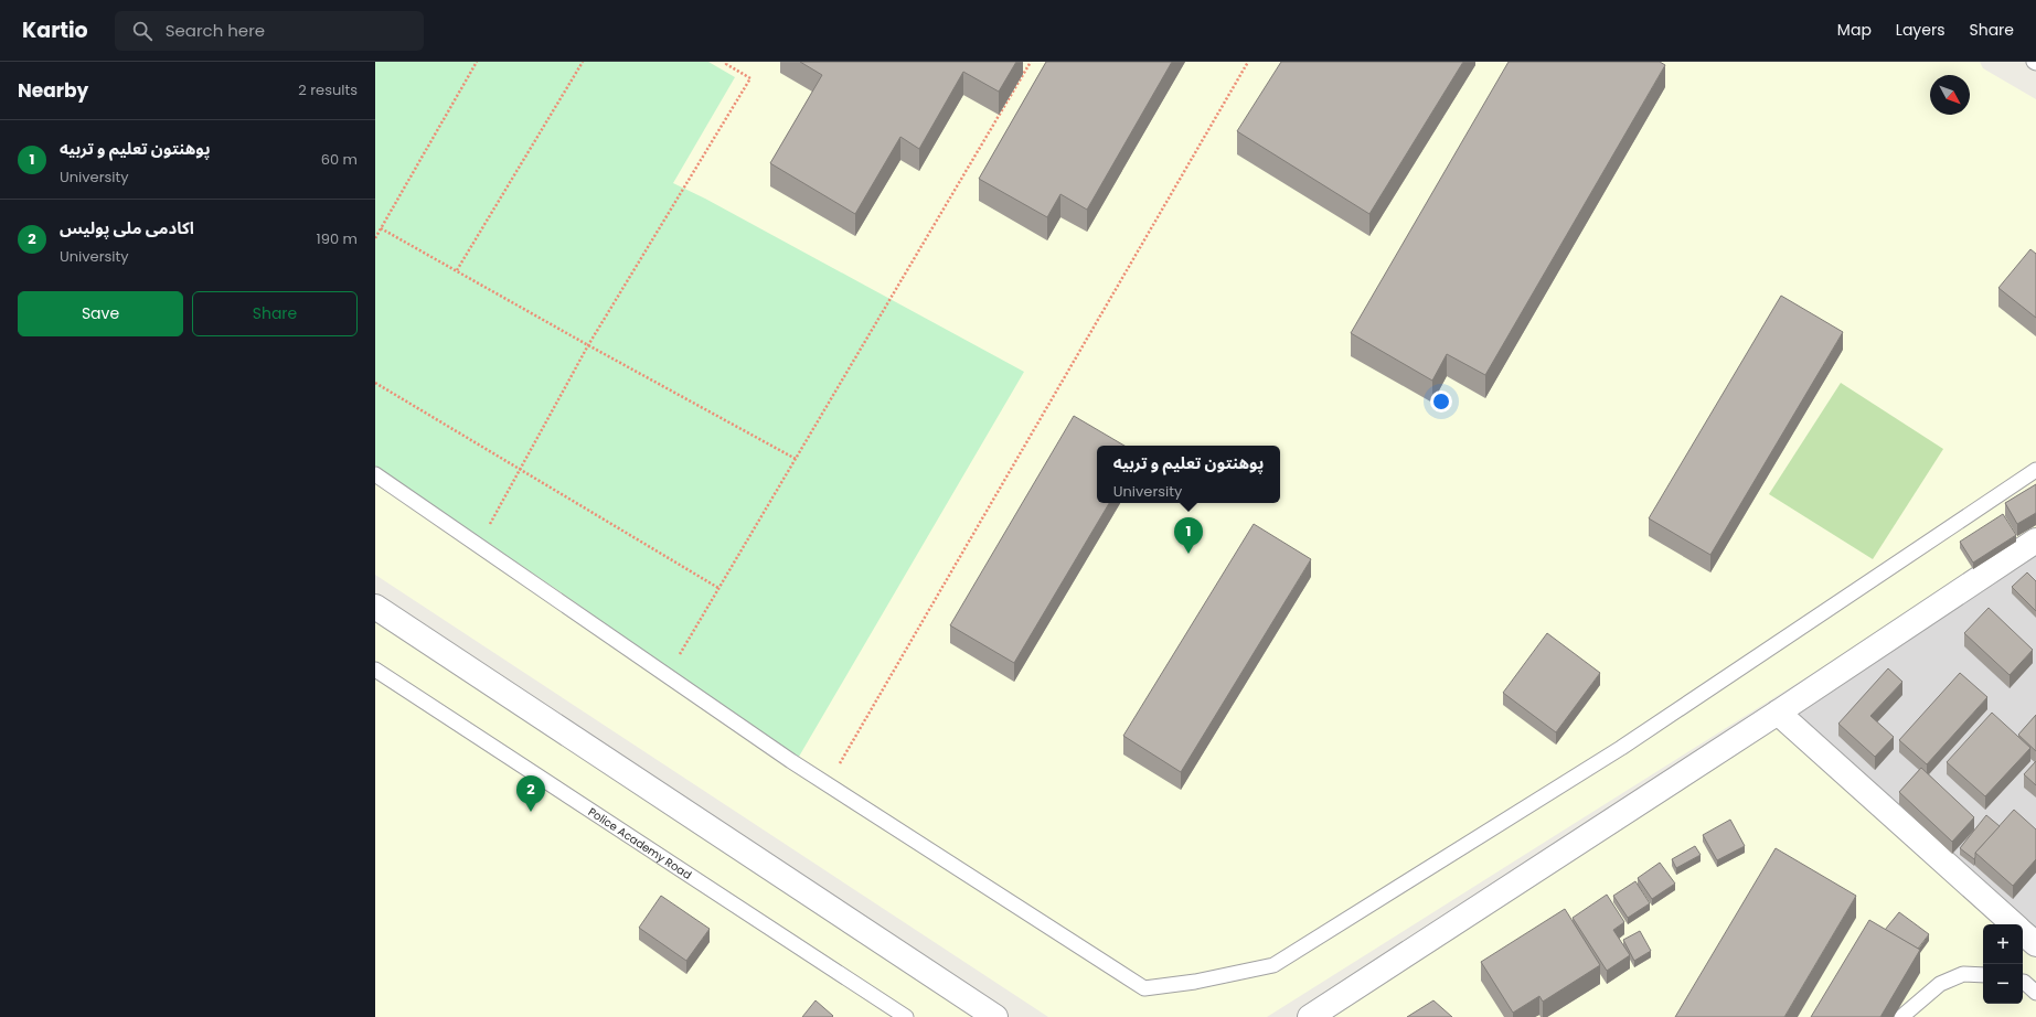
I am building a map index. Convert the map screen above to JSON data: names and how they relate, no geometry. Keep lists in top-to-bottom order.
{
  "streets": {
    "lane": ["Police Academy Road"]
  },
  "north": "bottom right",
  "page": {
    "header": "Kartio",
    "search": "Search here",
    "nav": ["Map", "Layers", "Share"],
    "heading": ["Nearby", "2 results"],
    "list": [
      {
        "mark": "1",
        "name": "پوهنتون تعلیم و تربیه",
        "note": "University",
        "value": "60 m"
      },
      {
        "mark": "2",
        "name": "اکادمی ملی پولیس",
        "note": "University",
        "value": "190 m"
      }
    ],
    "buttons": ["Save", "Share"],
    "popup": ["پوهنتون تعلیم و تربیه", "University"],
    "pins": ["1", "2"],
    "map_buttons": ["+", "−"]
  }
}
